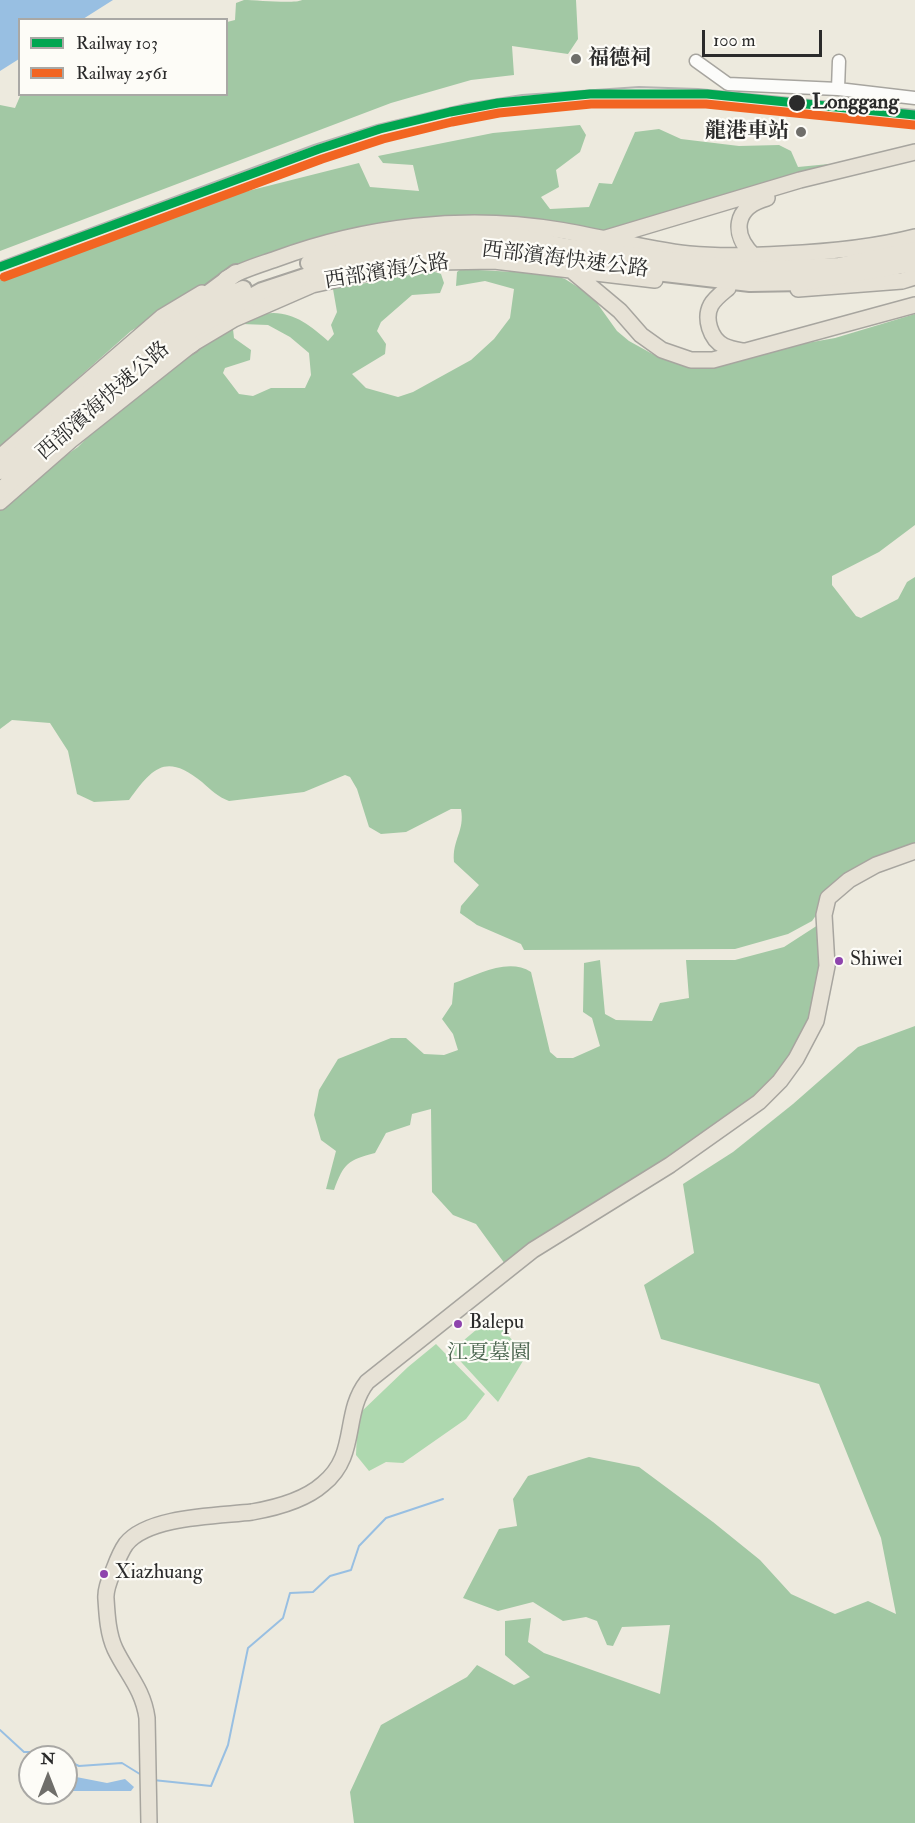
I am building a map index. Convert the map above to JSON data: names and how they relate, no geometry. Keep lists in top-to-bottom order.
{
  "streets": {
    "highway": ["西部濱海快速公路"],
    "main road": ["西部濱海公路"]
  },
  "parks": ["江夏墓園"],
  "places": [
    "福德祠",
    "Longgang",
    "龍港車站",
    "Shiwei",
    "Balepu",
    "Xiazhuang"
  ],
  "lines": ["rail line 103", "rail line 2561"],
  "legend": ["Railway 103", "Railway 2561"],
  "scale_bar": "100 m",
  "north": "top"
}
